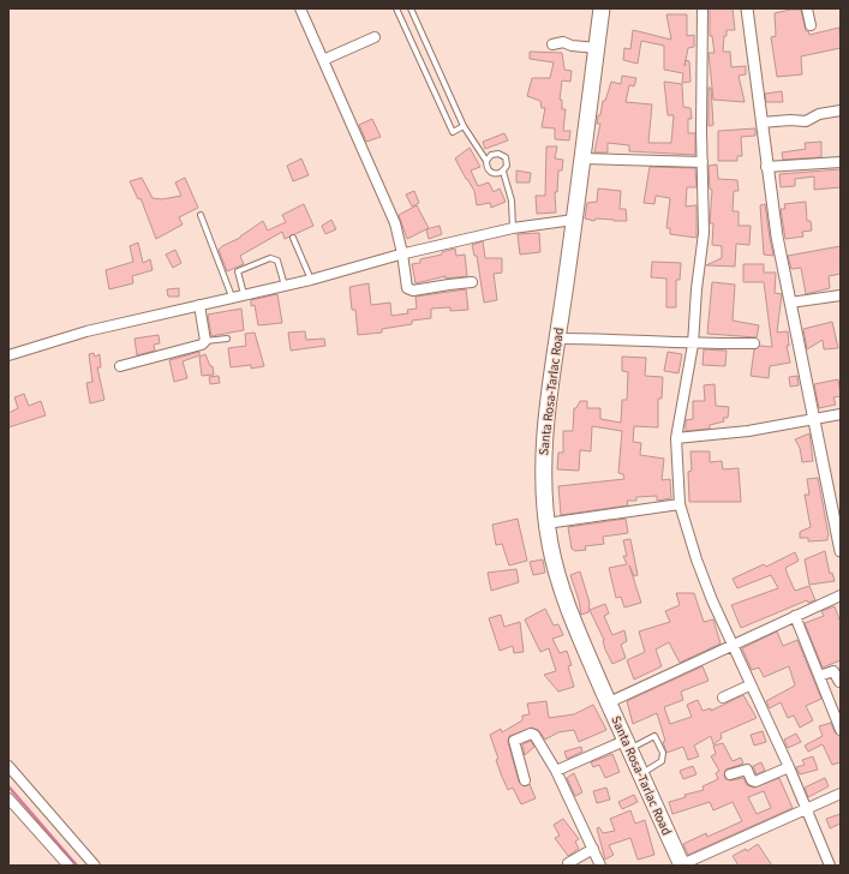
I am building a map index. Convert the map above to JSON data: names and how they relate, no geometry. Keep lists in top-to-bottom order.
{
  "streets": {
    "highway": ["Santa Rosa-Tarlac Road"]
  }
}
